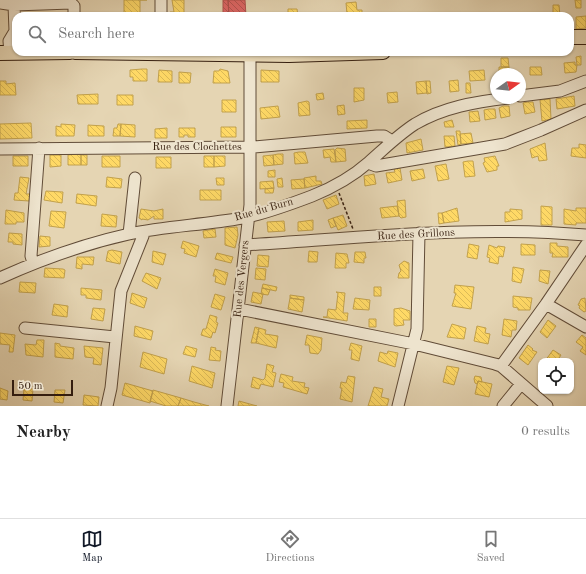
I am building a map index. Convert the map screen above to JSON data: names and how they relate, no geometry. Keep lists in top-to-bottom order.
{
  "streets": {
    "street": [
      "Rue des Clochettes",
      "Rue du Burn",
      "Rue des Grillons",
      "Rue des Vergers"
    ]
  },
  "crossings": [
    ["Rue des Clochettes", "Rue du Burn"],
    ["Rue des Clochettes", "Rue des Vergers"],
    ["Rue du Burn", "Rue des Vergers"],
    ["Rue des Grillons", "Rue des Vergers"]
  ],
  "scale_bar": "50 m",
  "north": "right",
  "page": {
    "search": "Search here",
    "scale": "50 m",
    "heading": ["Nearby", "0 results"],
    "nav": ["Map", "Directions", "Saved"]
  }
}
